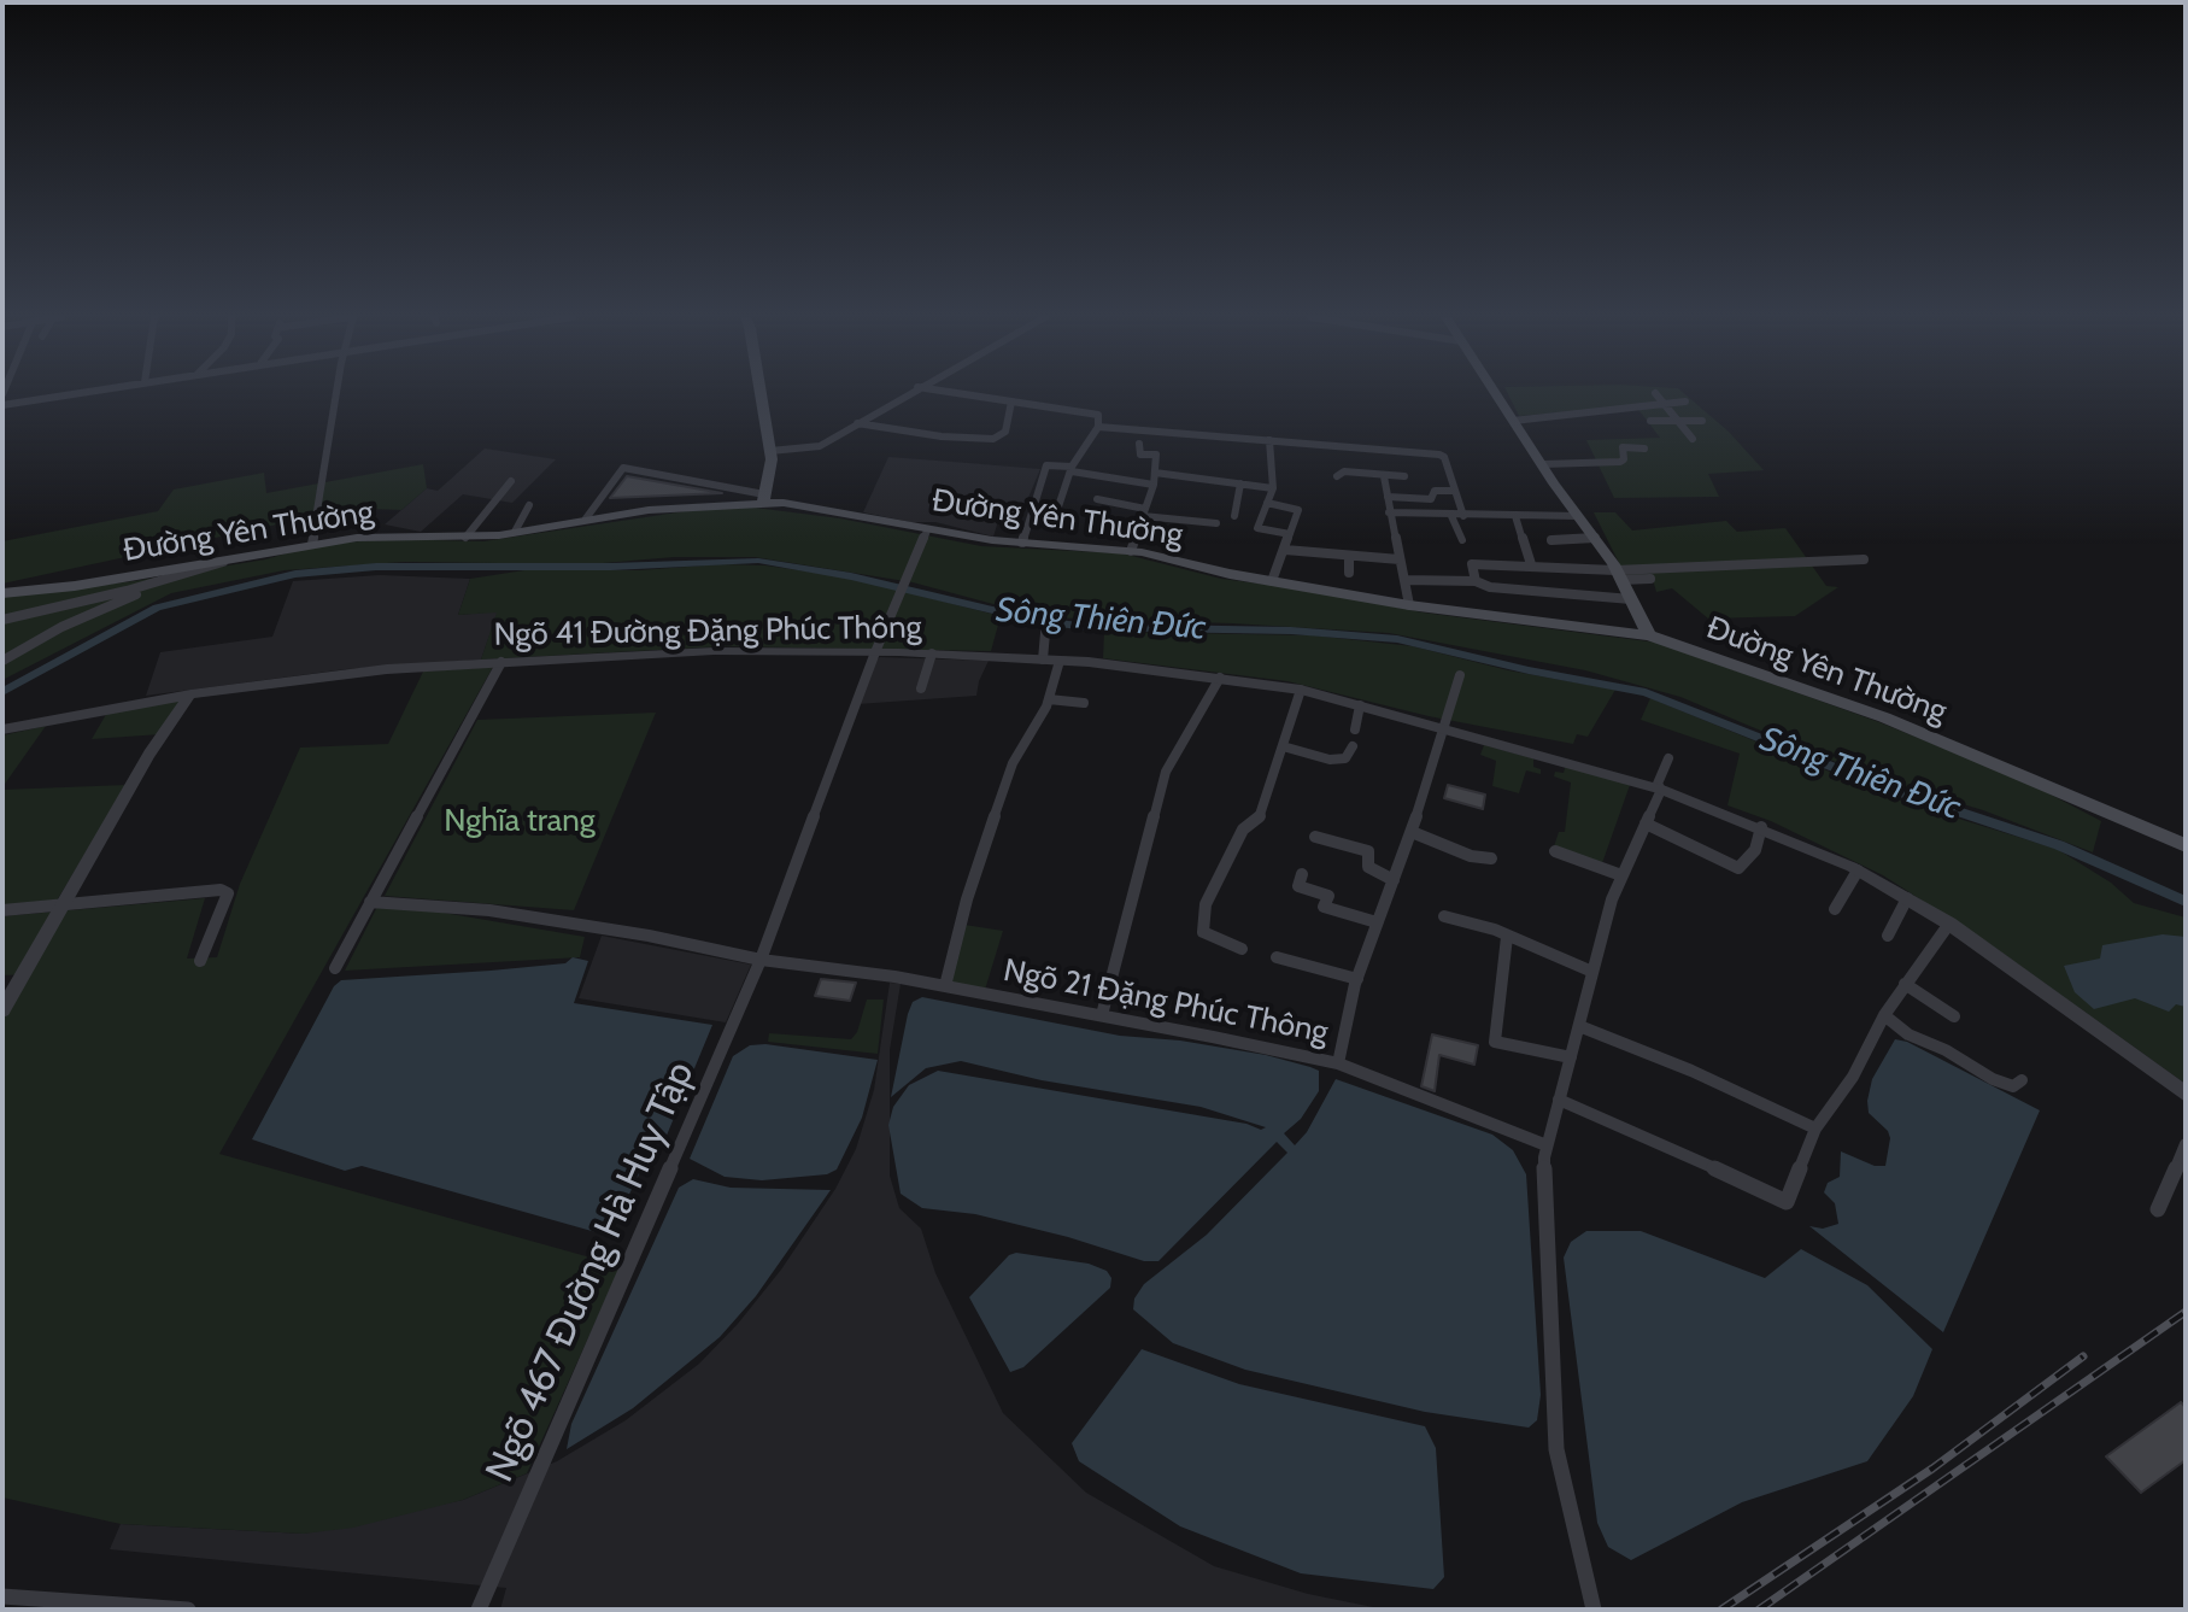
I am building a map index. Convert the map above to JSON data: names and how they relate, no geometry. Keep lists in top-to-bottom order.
{
  "streets": {
    "main road": ["Đường Yên Thường"],
    "street": ["Ngõ 41 Đường Đặng Phúc Thông", "Ngõ 21 Đặng Phúc Thông", "Ngõ 467 Đường Hà Huy Tập"]
  },
  "crossings": [
    ["Đường Yên Thường", "Ngõ 467 Đường Hà Huy Tập"],
    ["Ngõ 41 Đường Đặng Phúc Thông", "Ngõ 467 Đường Hà Huy Tập"],
    ["Ngõ 21 Đặng Phúc Thông", "Ngõ 467 Đường Hà Huy Tập"]
  ],
  "water": ["Sông Thiên Đức"],
  "parks": ["Nghĩa trang"]
}
